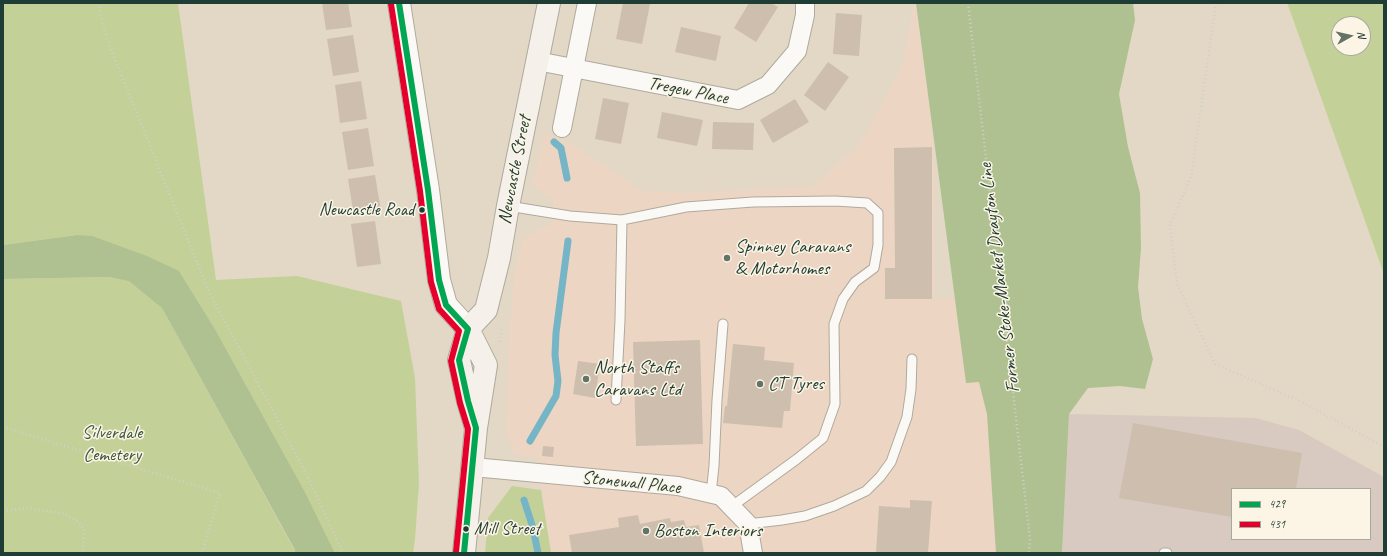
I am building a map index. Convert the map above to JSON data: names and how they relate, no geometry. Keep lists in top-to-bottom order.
{
  "streets": {
    "main road": ["Newcastle Street"],
    "street": ["Tregew Place", "Stonewall Place"],
    "path": ["Former Stoke-Market Drayton Line"]
  },
  "crossings": [
    ["Tregew Place", "Newcastle Street"]
  ],
  "parks": ["Silverdale Cemetery"],
  "places": [
    "Newcastle Road",
    "Spinney Caravans & Motorhomes",
    "North Staffs Caravans Ltd",
    "CT Tyres",
    "Mill Street",
    "Boston Interiors"
  ],
  "lines": ["transit line 429", "transit line 431"],
  "legend": ["429", "431"],
  "north": "right"
}
